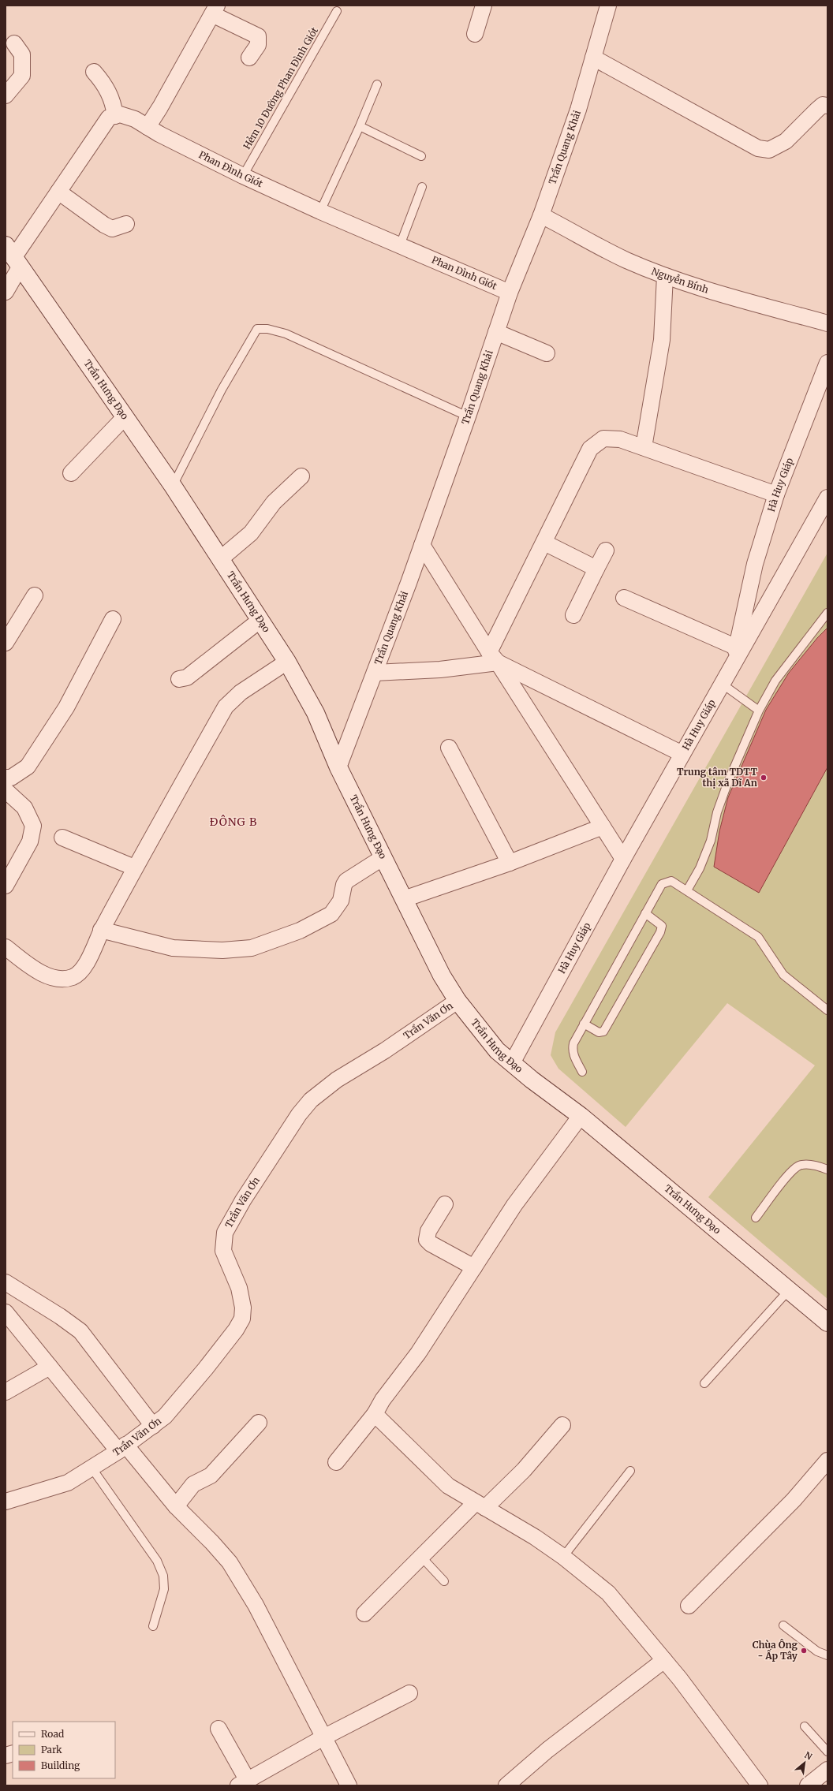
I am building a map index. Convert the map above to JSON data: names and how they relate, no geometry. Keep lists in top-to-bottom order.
{
  "streets": {
    "main road": ["Trần Hưng Đạo"],
    "street": [
      "Trần Quang Khải",
      "Phan Đình Giót",
      "Nguyễn Bính",
      "Hà Huy Giáp",
      "Trần Văn Ơn"
    ],
    "lane": ["Hẻm 10 Đường Phan Đình Giót"]
  },
  "crossings": [
    ["Hẻm 10 Đường Phan Đình Giót", "Phan Đình Giót"],
    ["Trần Quang Khải", "Phan Đình Giót"],
    ["Trần Quang Khải", "Nguyễn Bính"],
    ["Trần Quang Khải", "Trần Hưng Đạo"],
    ["Trần Hưng Đạo", "Hà Huy Giáp"],
    ["Trần Hưng Đạo", "Trần Văn Ơn"]
  ],
  "districts": ["ĐÔNG B"],
  "places": ["Trung tâm TDTT thị xã Dĩ An", "Chùa Ông - Ấp Tây"],
  "legend": ["Road", "Park", "Building"],
  "north": "top right"
}
